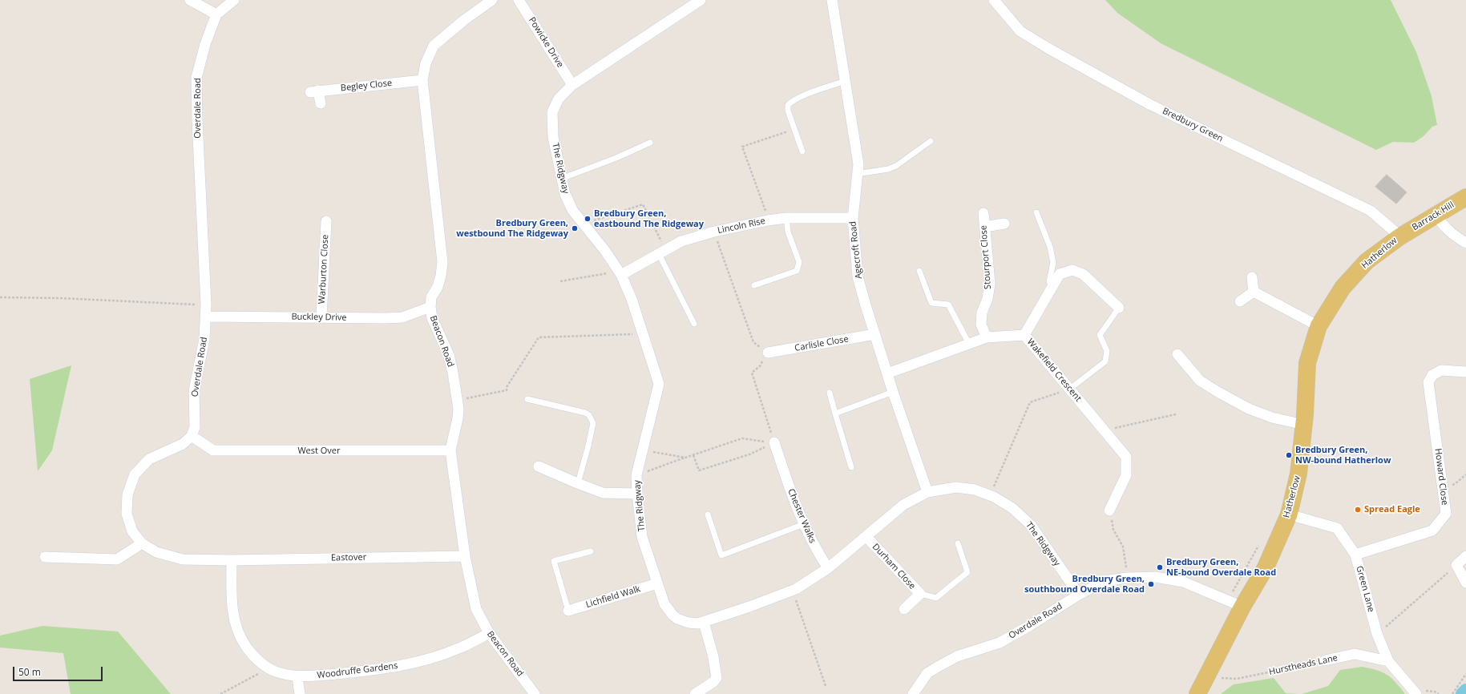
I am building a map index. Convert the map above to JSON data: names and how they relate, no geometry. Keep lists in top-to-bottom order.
{
  "streets": {
    "main road": ["Barrack Hill", "Hatherlow"],
    "street": [
      "Powicke Drive",
      "Begley Close",
      "Overdale Road",
      "Bredbury Green",
      "The Ridgway",
      "Lincoln Rise",
      "Agecroft Road",
      "Stourport Close",
      "Warburton Close",
      "Buckley Drive",
      "Beacon Road",
      "Carlisle Close",
      "Wakefield Crescent",
      "West Over",
      "Howard Close",
      "Chester Walks",
      "Eastover",
      "Durham Close",
      "Green Lane",
      "Lichfield Walk",
      "Hurstheads Lane",
      "Woodruffe Gardens"
    ]
  },
  "crossings": [
    ["Powicke Drive", "The Ridgway"],
    ["Begley Close", "Beacon Road"],
    ["Overdale Road", "The Ridgway"],
    ["Overdale Road", "Hatherlow"],
    ["Overdale Road", "Buckley Drive"],
    ["Overdale Road", "West Over"],
    ["Bredbury Green", "Barrack Hill"],
    ["Bredbury Green", "Hatherlow"],
    ["The Ridgway", "Lincoln Rise"],
    ["The Ridgway", "Agecroft Road"],
    ["The Ridgway", "Chester Walks"],
    ["The Ridgway", "Durham Close"],
    ["The Ridgway", "Lichfield Walk"],
    ["Barrack Hill", "Hatherlow"],
    ["Lincoln Rise", "Agecroft Road"],
    ["Agecroft Road", "Carlisle Close"],
    ["Agecroft Road", "Wakefield Crescent"],
    ["Hatherlow", "Green Lane"],
    ["Stourport Close", "Wakefield Crescent"],
    ["Warburton Close", "Buckley Drive"],
    ["Buckley Drive", "Beacon Road"],
    ["Beacon Road", "West Over"],
    ["Beacon Road", "Eastover"],
    ["Beacon Road", "Woodruffe Gardens"],
    ["Howard Close", "Green Lane"],
    ["Green Lane", "Hurstheads Lane"]
  ],
  "places": [
    "Bredbury Green, eastbound The Ridgeway",
    "Bredbury Green, westbound The Ridgeway",
    "Bredbury Green, NW-bound Hatherlow",
    "Spread Eagle",
    "Bredbury Green, NE-bound Overdale Road",
    "Bredbury Green, southbound Overdale Road"
  ],
  "scale_bar": "50 m"
}
